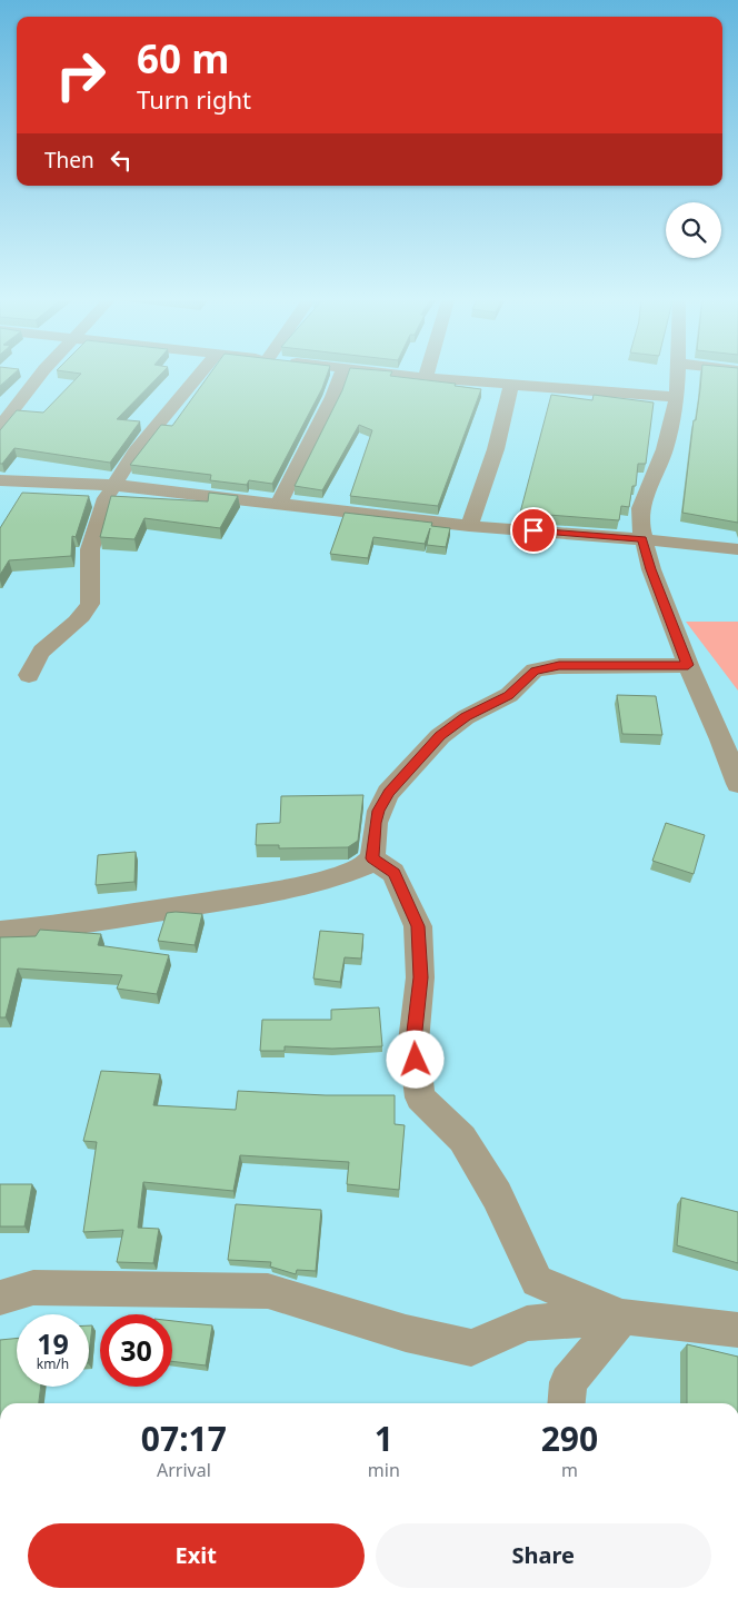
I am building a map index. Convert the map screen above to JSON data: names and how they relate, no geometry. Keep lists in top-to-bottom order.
{
  "page": {
    "turn": ["60 m", "Turn right"],
    "then": "Then",
    "speed": "19 km/h",
    "limit": "30",
    "eta": [
      "07:17",
      "Arrival",
      "1",
      "min",
      "290",
      "m"
    ],
    "buttons": ["Exit", "Share"]
  }
}
